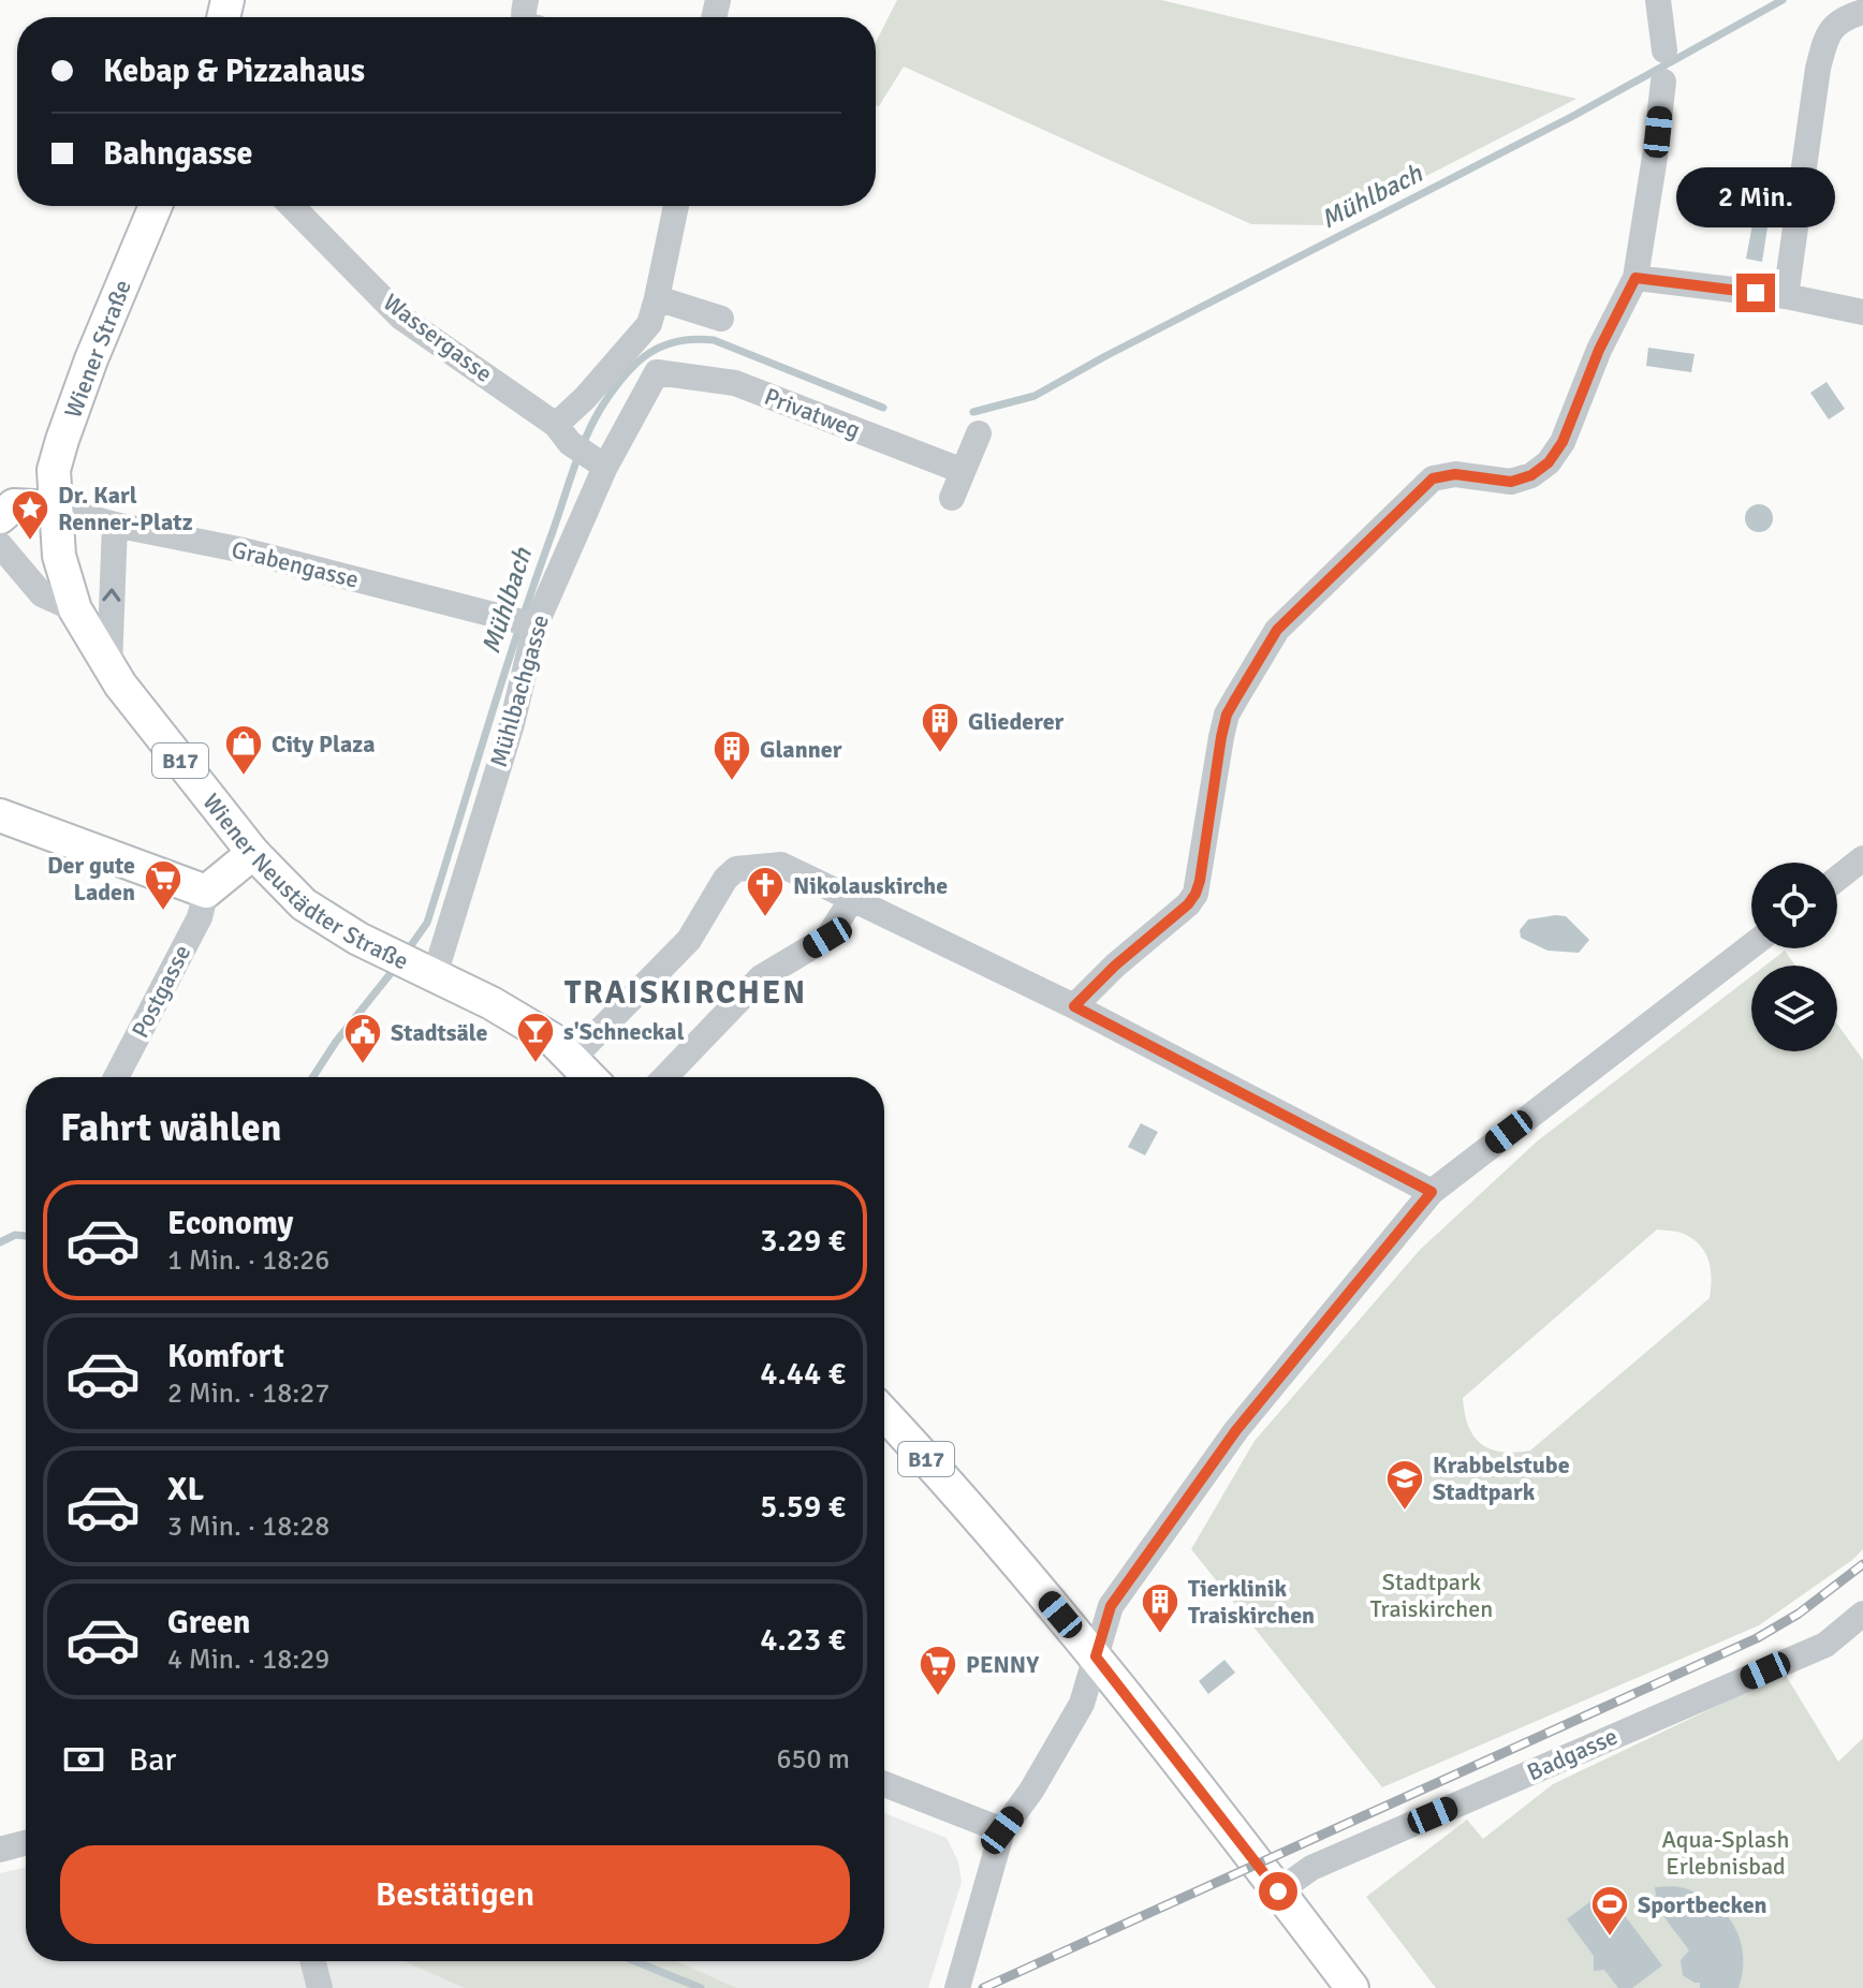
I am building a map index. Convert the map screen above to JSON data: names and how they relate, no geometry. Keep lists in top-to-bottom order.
{
  "streets": {
    "main road": ["Wiener Straße", "B17", "Wiener Neustädter Straße"],
    "street": [
      "Wassergasse",
      "Privatweg",
      "Grabengasse",
      "Mühlbachgasse",
      "Postgasse",
      "Badgasse"
    ]
  },
  "crossings": [
    ["Wassergasse", "Mühlbachgasse"],
    ["Wiener Straße", "Grabengasse"],
    ["Wiener Straße", "Wiener Neustädter Straße"],
    ["Privatweg", "Mühlbachgasse"],
    ["Grabengasse", "Mühlbachgasse"],
    ["Grabengasse", "Wiener Neustädter Straße"],
    ["Mühlbachgasse", "Wiener Neustädter Straße"],
    ["B17", "Badgasse"]
  ],
  "districts": ["TRAISKIRCHEN"],
  "water": ["Mühlbach"],
  "parks": ["Stadtpark Traiskirchen", "Aqua-Splash Erlebnisbad"],
  "places": {
    "place": ["Dr. Karl Renner-Platz"],
    "building": ["Gliederer", "Glanner", "Tierklinik Traiskirchen"],
    "shop": ["City Plaza"],
    "supermarket": ["Der gute Laden", "PENNY"],
    "church": ["Nikolauskirche"],
    "bar": ["s'Schneckal"],
    "public building": ["Stadtsäle"],
    "school or university": ["Krabbelstube Stadtpark"],
    "sports": ["Sportbecken"]
  },
  "page": {
    "banner": ["Kebap & Pizzahaus", "Bahngasse"],
    "bubble": "2 Min.",
    "heading": "Fahrt wählen",
    "list": [
      {
        "name": "Economy",
        "note": "1 Min. · 18:26",
        "value": "3.29 €"
      },
      {
        "name": "Komfort",
        "note": "2 Min. · 18:27",
        "value": "4.44 €"
      },
      {
        "name": "XL",
        "note": "3 Min. · 18:28",
        "value": "5.59 €"
      },
      {
        "name": "Green",
        "note": "4 Min. · 18:29",
        "value": "4.23 €"
      }
    ],
    "pay": ["Bar", "650 m"],
    "buttons": "Bestätigen"
  }
}
